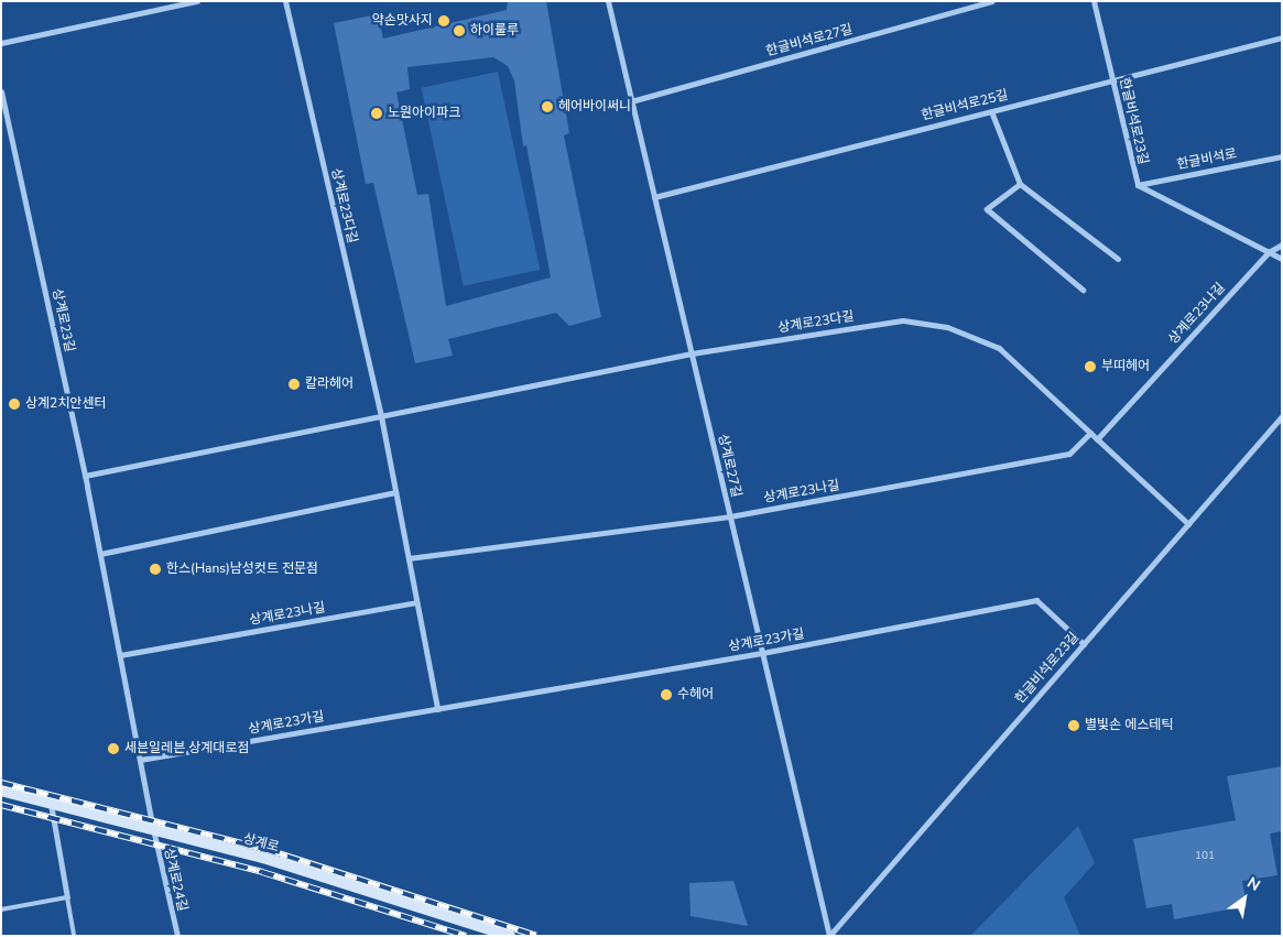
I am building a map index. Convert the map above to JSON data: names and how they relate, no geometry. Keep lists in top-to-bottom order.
{
  "streets": {
    "main road": ["상계로"],
    "street": [
      "한글비석로27길",
      "한글비석로25길",
      "한글비석로23길",
      "한글비석로",
      "상계로23다길",
      "상계로23나길",
      "상계로23길",
      "상계로27길",
      "상계로23가길",
      "상계로24길"
    ]
  },
  "crossings": [
    ["한글비석로27길", "상계로27길"],
    ["한글비석로25길", "한글비석로23길"],
    ["한글비석로25길", "상계로27길"],
    ["한글비석로23길", "한글비석로"],
    ["한글비석로23길", "상계로23다길"],
    ["한글비석로23길", "상계로23나길"],
    ["한글비석로23길", "상계로27길"],
    ["한글비석로23길", "상계로23가길"],
    ["상계로23다길", "상계로23나길"],
    ["상계로23다길", "상계로23길"],
    ["상계로23다길", "상계로27길"],
    ["상계로23나길", "상계로23길"],
    ["상계로23나길", "상계로27길"],
    ["상계로23길", "상계로23가길"],
    ["상계로23길", "상계로"],
    ["상계로23길", "상계로24길"],
    ["상계로27길", "상계로23가길"],
    ["상계로", "상계로24길"]
  ],
  "places": [
    "약손맛사지",
    "하이룰루",
    "헤어바이써니",
    "노원아이파크",
    "부띠헤어",
    "칼라헤어",
    "상계2치안센터",
    "한스(Hans)남성컷트 전문점",
    "수헤어",
    "별빛손 에스테틱",
    "세븐일레븐 상계대로점"
  ],
  "house_numbers": ["101"],
  "north": "top right"
}
